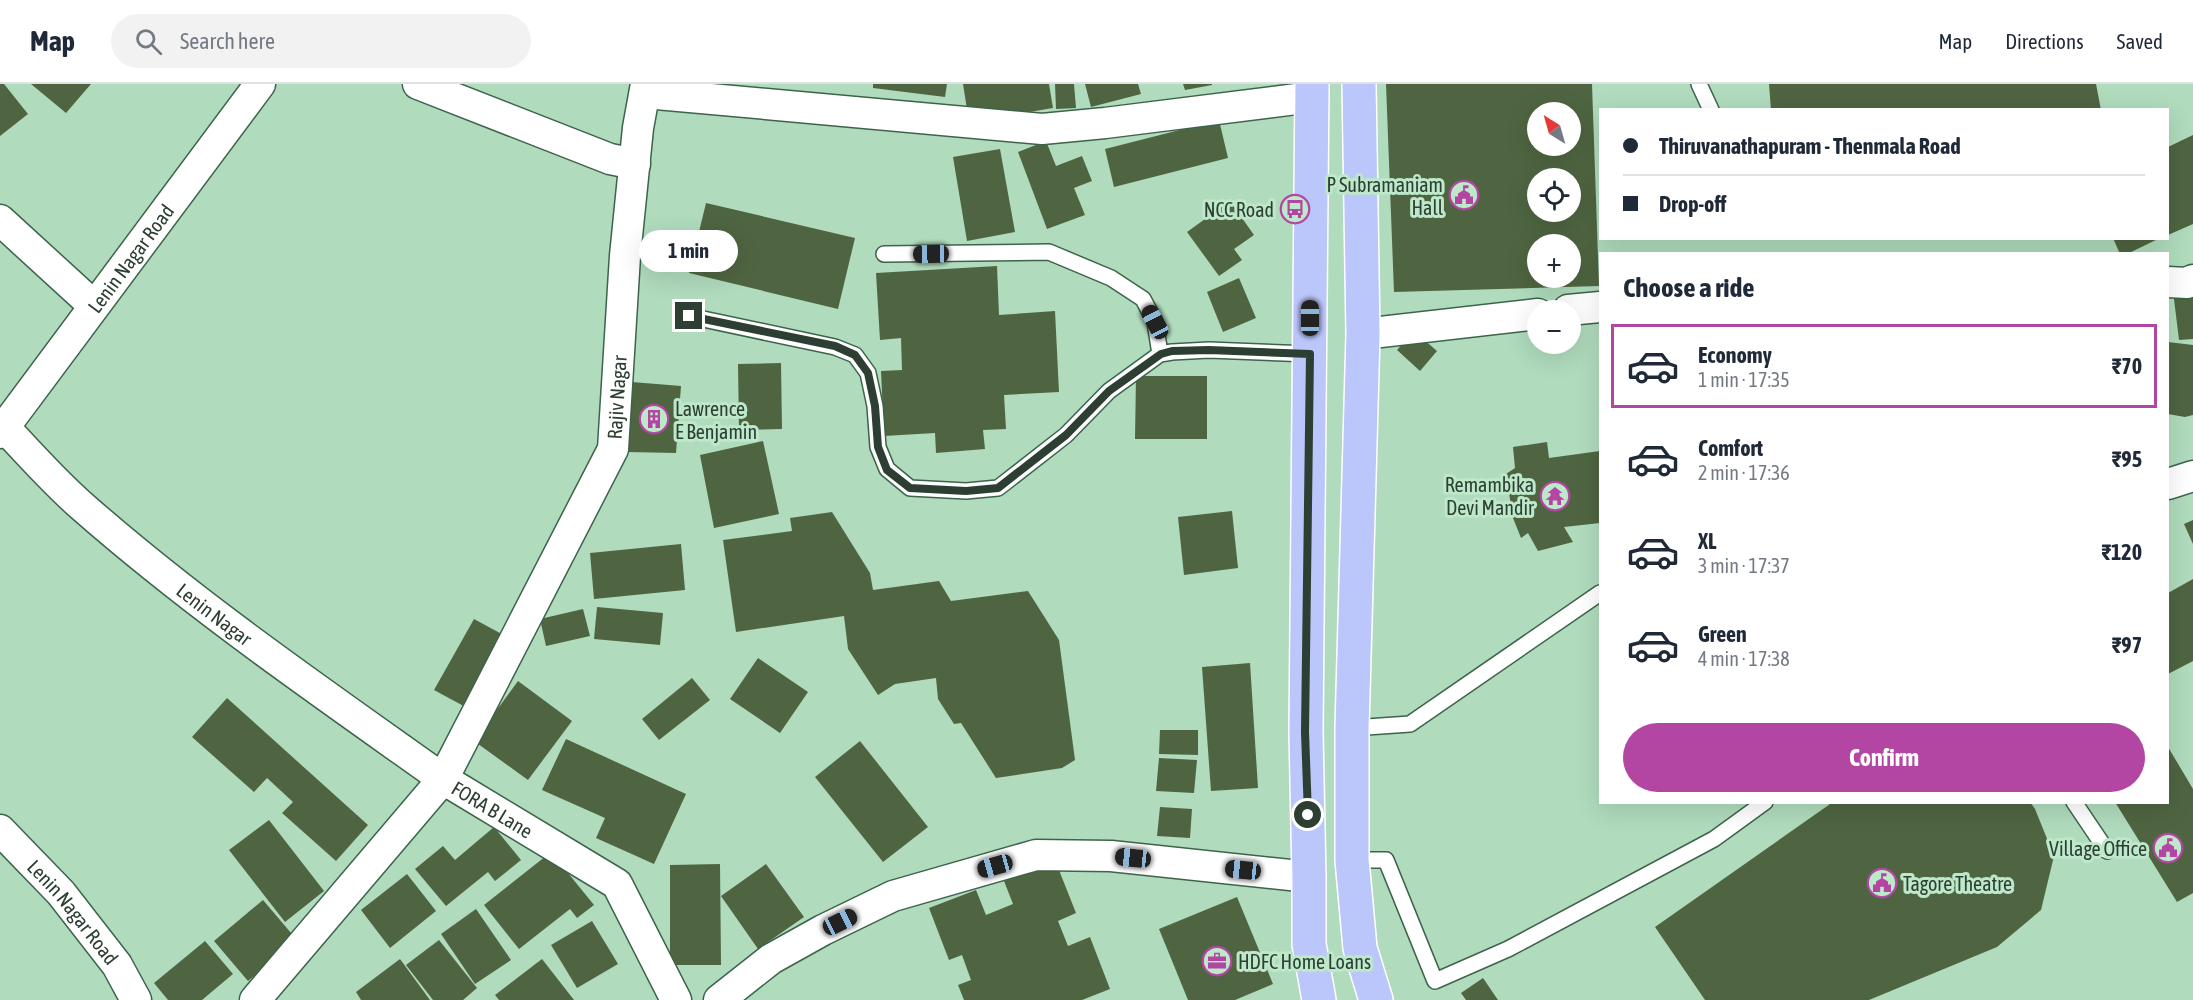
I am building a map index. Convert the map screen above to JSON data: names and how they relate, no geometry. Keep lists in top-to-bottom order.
{
  "streets": {
    "street": [
      "Lenin Nagar Road",
      "Rajiv Nagar",
      "Lenin Nagar",
      "FORA B Lane"
    ]
  },
  "crossings": [
    ["Lenin Nagar Road", "Lenin Nagar"],
    ["Rajiv Nagar", "Lenin Nagar"],
    ["Rajiv Nagar", "FORA B Lane"],
    ["Lenin Nagar", "FORA B Lane"]
  ],
  "places": {
    "public building": ["P Subramaniam Hall", "Village Office", "Tagore Theatre"],
    "bus stop": ["NCC Road"],
    "building": ["Lawrence E Benjamin"],
    "temple": ["Remambika Devi Mandir"],
    "office": ["HDFC Home Loans"]
  },
  "north": "top left",
  "page": {
    "header": "Map",
    "search": "Search here",
    "nav": ["Map", "Directions", "Saved"],
    "map_buttons": ["+", "−"],
    "banner": ["Thiruvanathapuram - Thenmala Road", "Drop-off"],
    "bubble": "1 min",
    "heading": "Choose a ride",
    "list": [
      {
        "name": "Economy",
        "note": "1 min · 17:35",
        "value": "₹70"
      },
      {
        "name": "Comfort",
        "note": "2 min · 17:36",
        "value": "₹95"
      },
      {
        "name": "XL",
        "note": "3 min · 17:37",
        "value": "₹120"
      },
      {
        "name": "Green",
        "note": "4 min · 17:38",
        "value": "₹97"
      }
    ],
    "buttons": "Confirm"
  }
}
